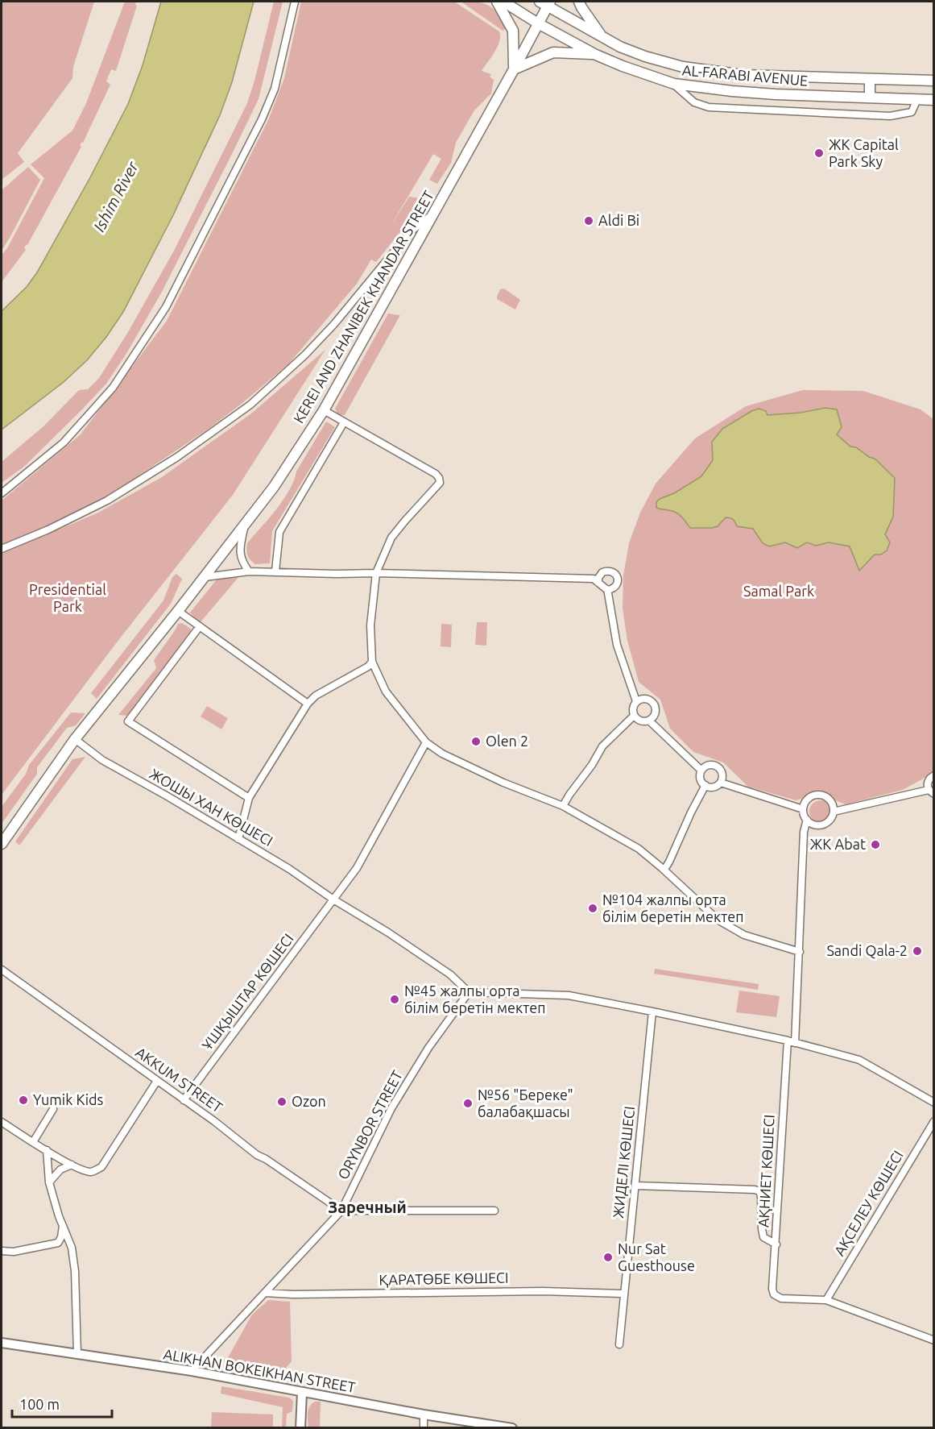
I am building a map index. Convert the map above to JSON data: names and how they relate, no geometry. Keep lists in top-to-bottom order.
{
  "streets": {
    "main road": ["AL-FARABI AVENUE", "KEREI AND ZHANIBEK KHANDAR STREET"],
    "street": [
      "ЖОШЫ ХАН КӨШЕСІ",
      "ҰШҚЫШТАР КӨШЕСІ",
      "AKKUM STREET",
      "ORYNBOR STREET",
      "ЖИДЕЛІ КӨШЕСІ",
      "АҚНИЕТ КӨШЕСІ",
      "АҚСЕЛЕУ КӨШЕСІ",
      "ҚАРАТӨБЕ КӨШЕСІ",
      "ALIKHAN BOKEIKHAN STREET"
    ]
  },
  "crossings": [
    ["AL-FARABI AVENUE", "KEREI AND ZHANIBEK KHANDAR STREET"],
    ["KEREI AND ZHANIBEK KHANDAR STREET", "ЖОШЫ ХАН КӨШЕСІ"],
    ["ЖОШЫ ХАН КӨШЕСІ", "ҰШҚЫШТАР КӨШЕСІ"],
    ["ЖОШЫ ХАН КӨШЕСІ", "ORYNBOR STREET"],
    ["ҰШҚЫШТАР КӨШЕСІ", "AKKUM STREET"],
    ["AKKUM STREET", "ORYNBOR STREET"],
    ["ORYNBOR STREET", "ҚАРАТӨБЕ КӨШЕСІ"],
    ["ORYNBOR STREET", "ALIKHAN BOKEIKHAN STREET"],
    ["ЖИДЕЛІ КӨШЕСІ", "ҚАРАТӨБЕ КӨШЕСІ"],
    ["АҚНИЕТ КӨШЕСІ", "АҚСЕЛЕУ КӨШЕСІ"]
  ],
  "districts": ["Заречный"],
  "water": ["Ishim River"],
  "parks": ["Presidential Park", "Samal Park"],
  "places": [
    "ЖК Capital Park Sky",
    "Aldi Bi",
    "Olen 2",
    "ЖК Abat",
    "№104 жалпы орта білім беретін мектеп",
    "Sandi Qala-2",
    "№45 жалпы орта білім беретін мектеп",
    "Yumik Kids",
    "Ozon",
    "№56 \"Береке\" балабақшасы",
    "Nur Sat Guesthouse"
  ],
  "scale_bar": "100 m"
}
